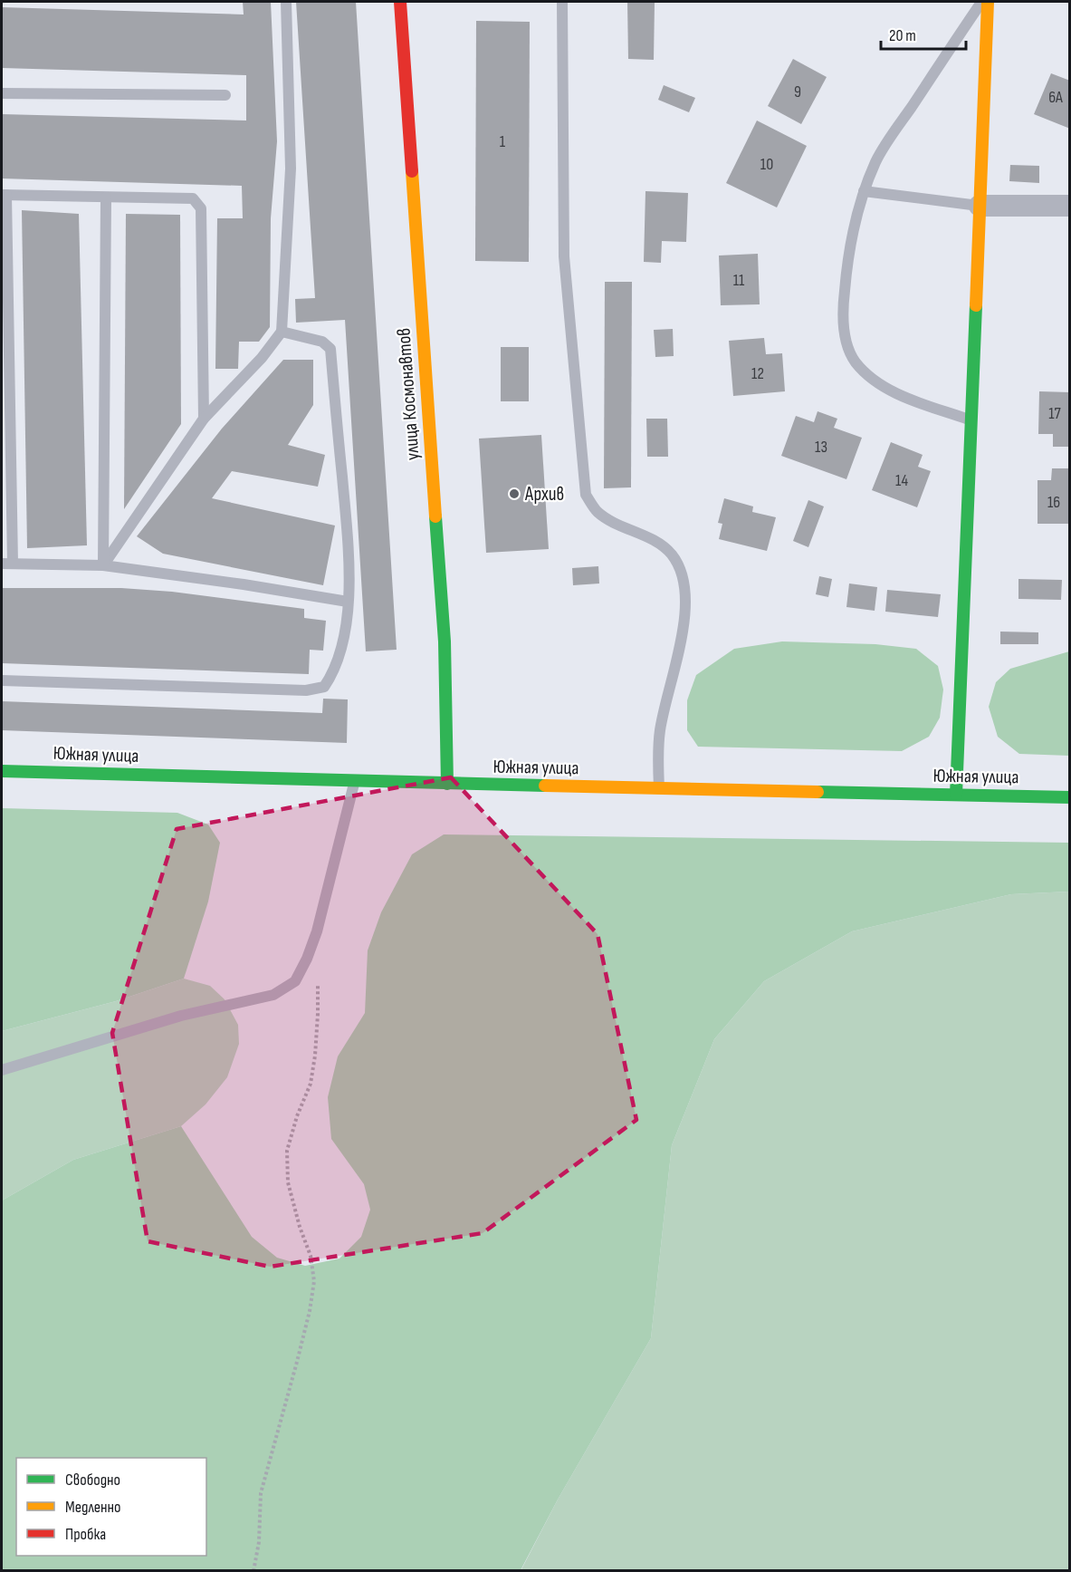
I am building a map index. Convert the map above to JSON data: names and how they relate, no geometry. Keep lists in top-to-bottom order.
{
  "streets": {
    "street": ["улица Космонавтов", "Южная улица"]
  },
  "crossings": [
    ["улица Космонавтов", "Южная улица"]
  ],
  "places": ["Архив"],
  "house_numbers": [
    "9",
    "6А",
    "1",
    "10",
    "11",
    "12",
    "17",
    "13",
    "14",
    "16"
  ],
  "legend": ["Свободно", "Медленно", "Пробка"],
  "scale_bar": "20 m"
}
